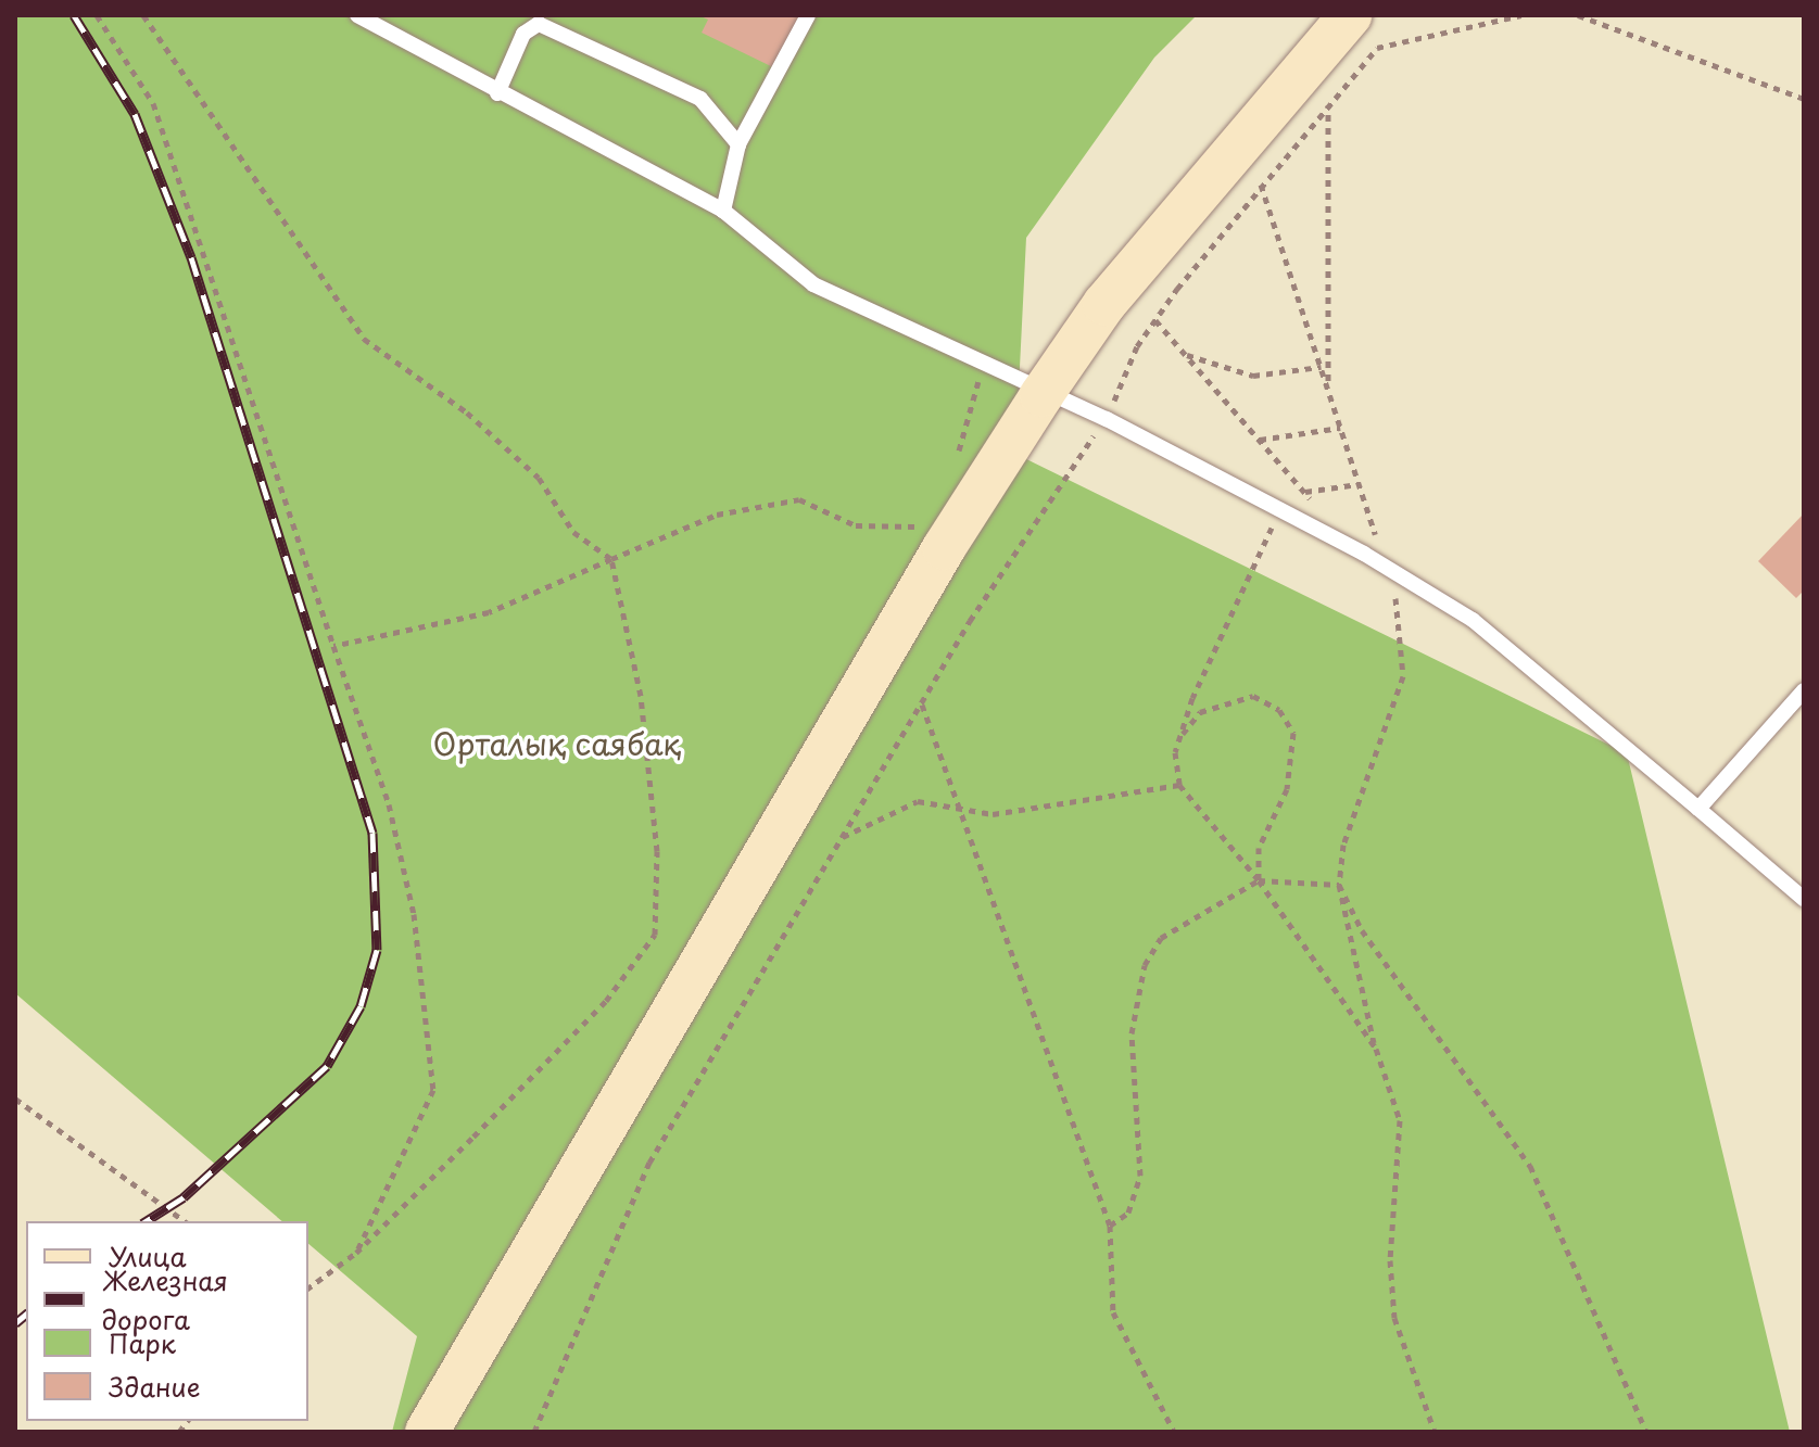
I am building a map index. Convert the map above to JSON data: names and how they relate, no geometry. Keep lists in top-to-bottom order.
{
  "parks": ["Орталық саябақ"],
  "legend": [
    "Улица",
    "Железная дорога",
    "Парк",
    "Здание"
  ]
}
